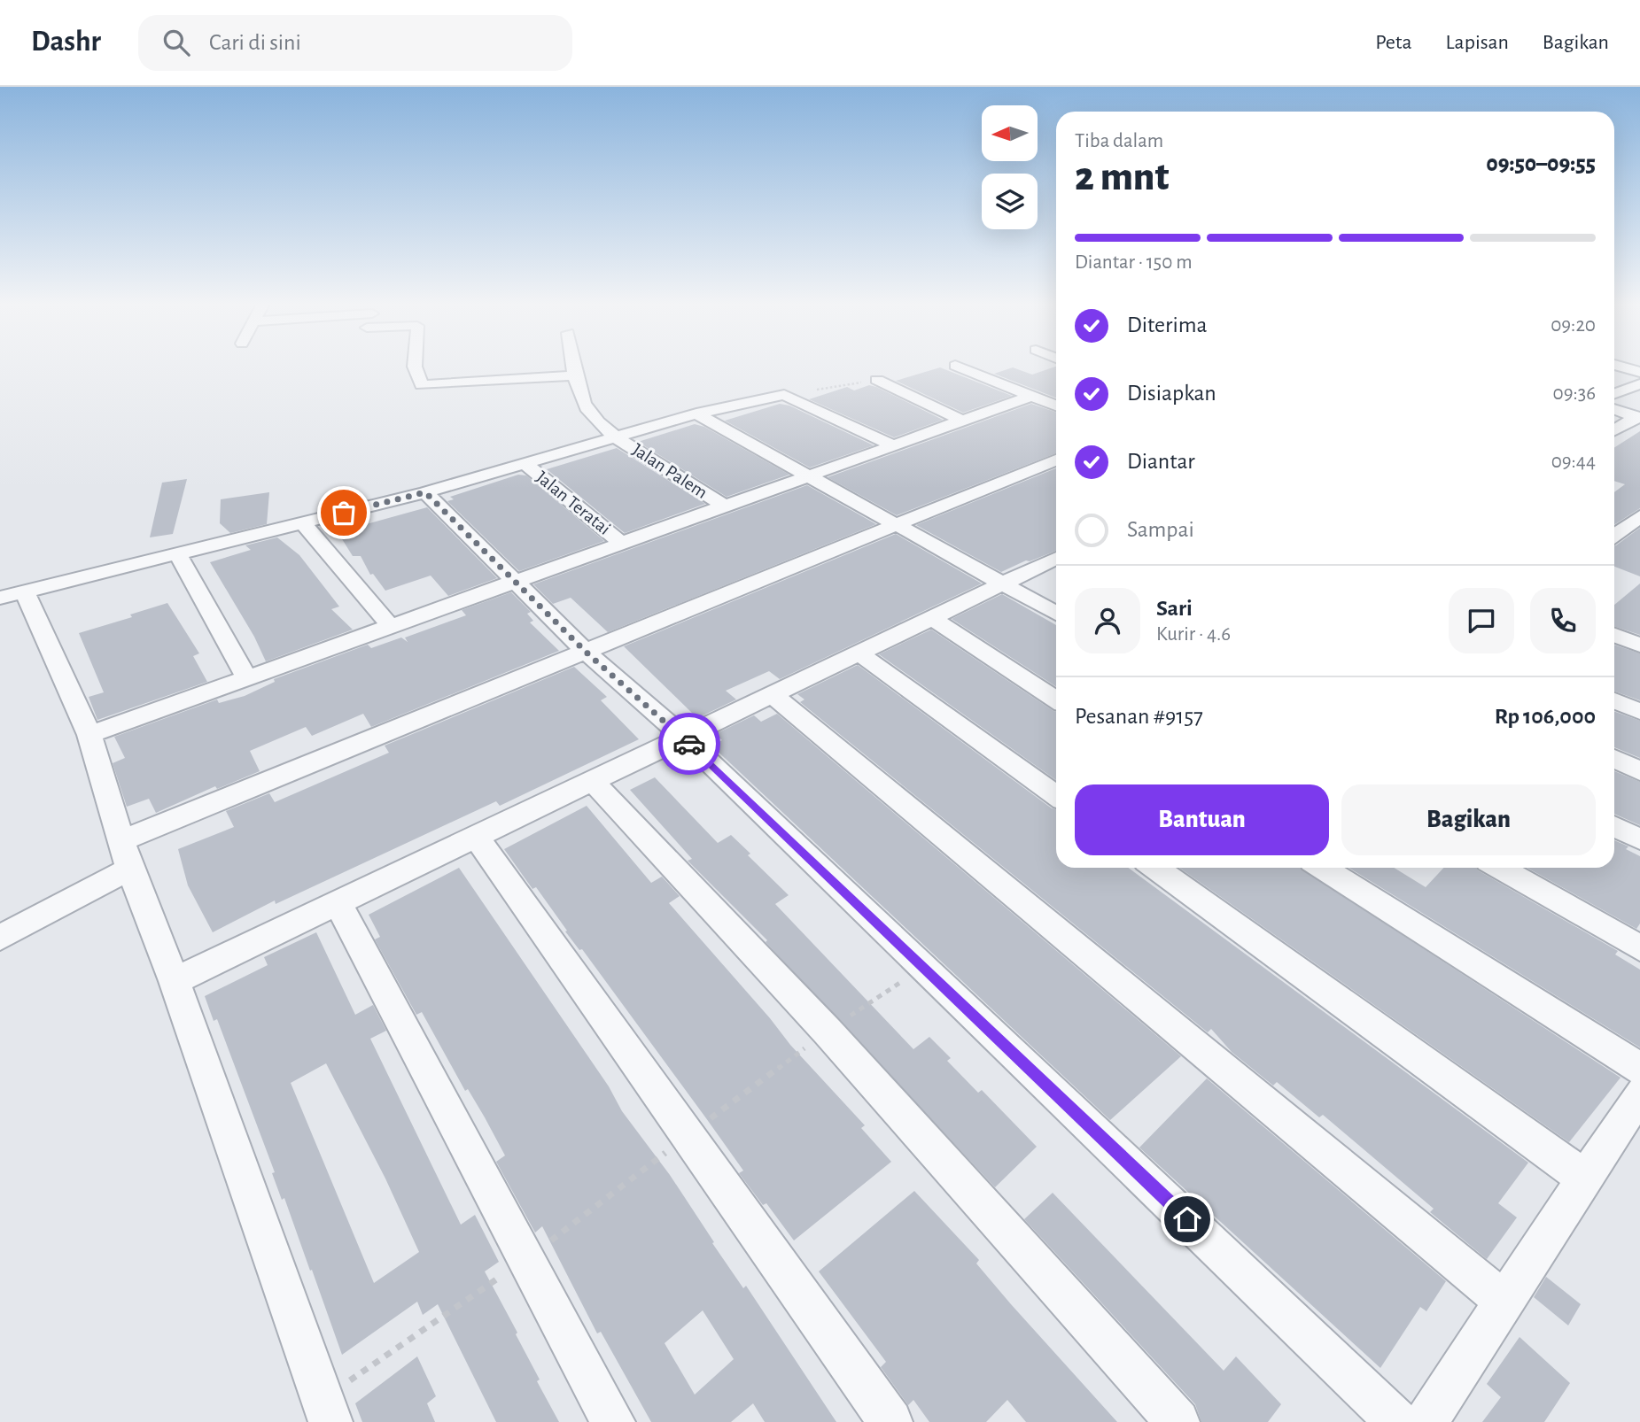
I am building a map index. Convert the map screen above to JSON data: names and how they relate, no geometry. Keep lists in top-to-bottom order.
{
  "streets": {
    "street": ["Jalan Palem", "Jalan Teratai"]
  },
  "north": "left",
  "page": {
    "header": "Dashr",
    "search": "Cari di sini",
    "nav": ["Peta", "Lapisan", "Bagikan"],
    "heading": ["2 mnt", "Tiba dalam", "09:50–09:55"],
    "panel": [
      "Sari",
      "Kurir · 4.6",
      "Pesanan #9157",
      "Rp 106,000"
    ],
    "bar": "Diantar · 150 m",
    "list": [
      ["Diterima", "09:20"],
      ["Disiapkan", "09:36"],
      ["Diantar", "09:44"],
      "Sampai"
    ],
    "buttons": ["Bantuan", "Bagikan"]
  }
}
